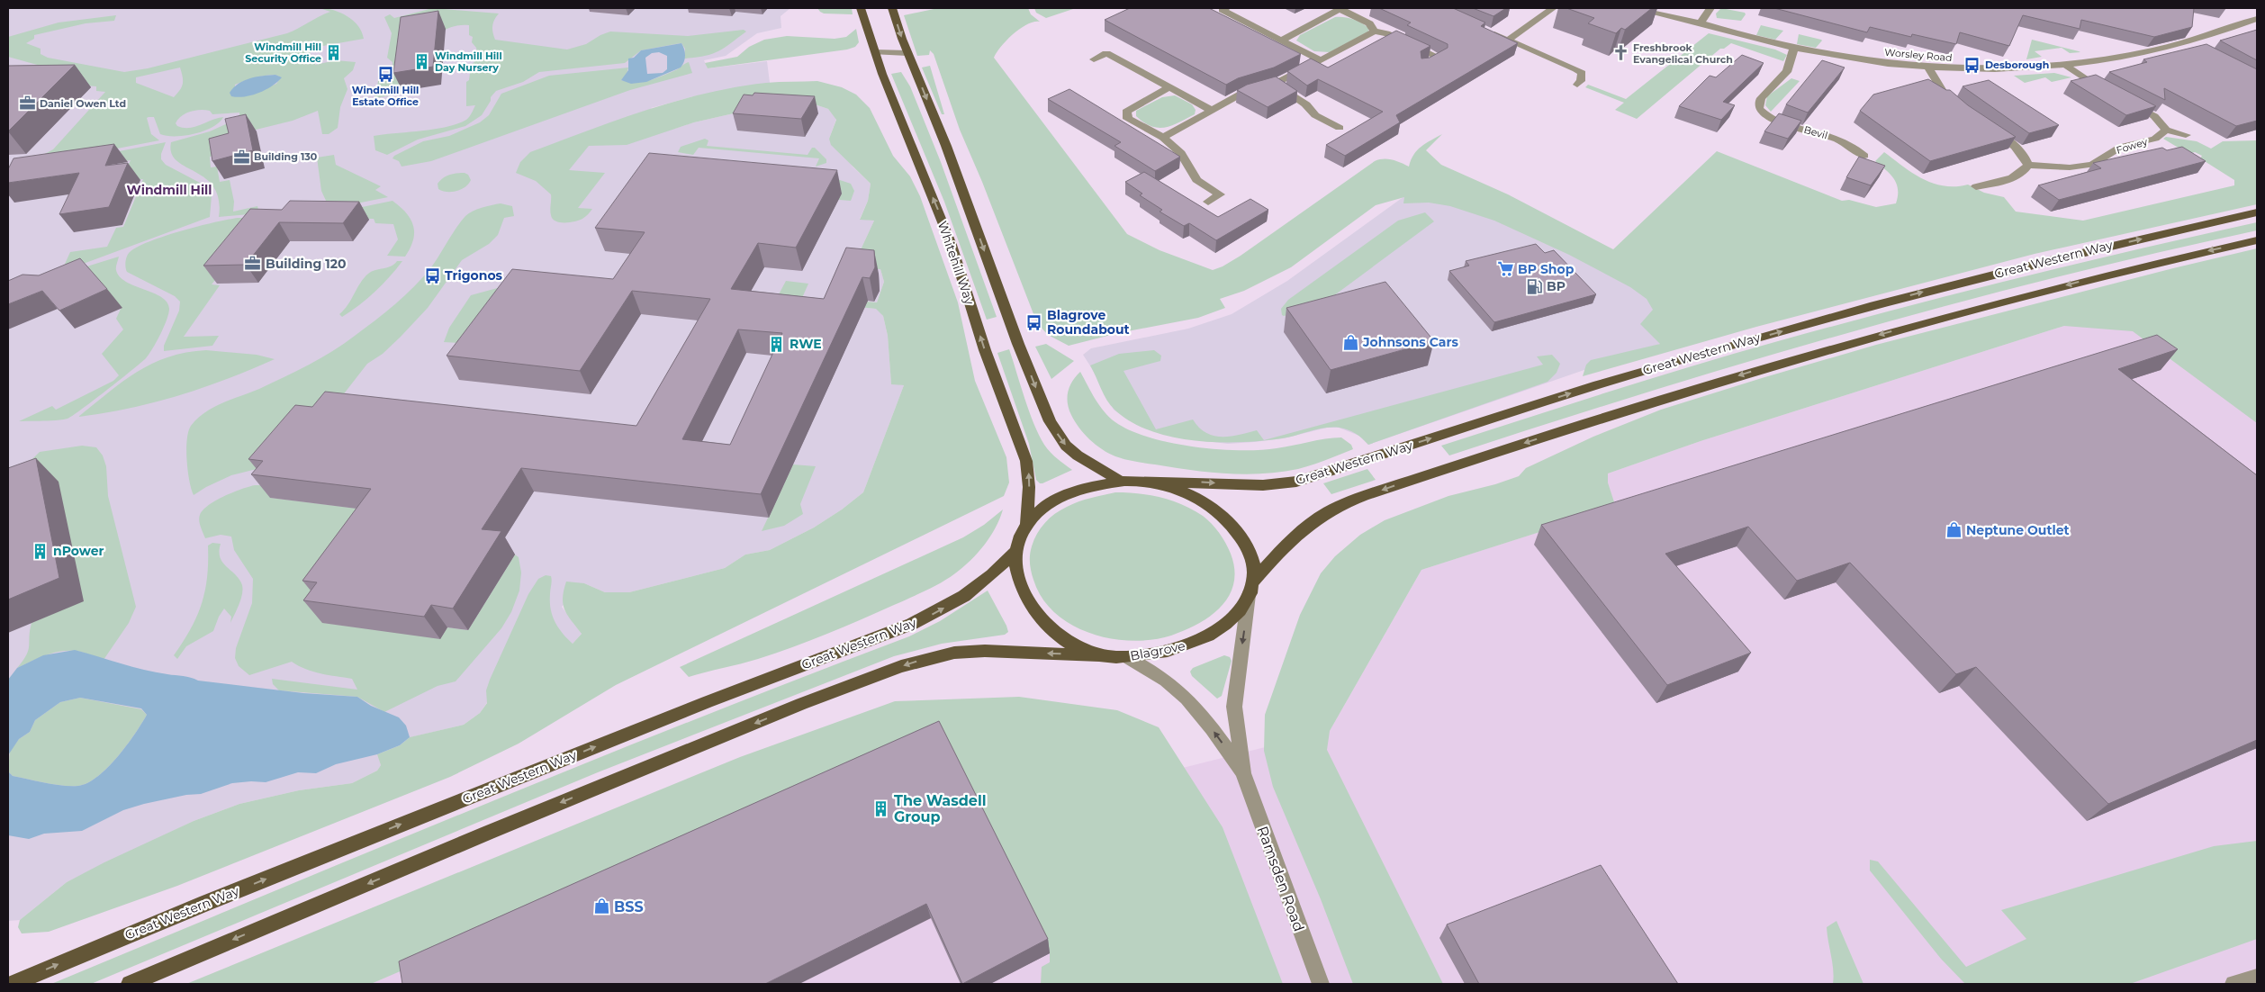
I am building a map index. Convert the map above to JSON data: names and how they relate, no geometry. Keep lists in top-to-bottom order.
{
  "streets": {
    "main road": ["Great Western Way", "Whitehill Way", "Blagrove"],
    "street": [
      "Worsley Road",
      "Bevil",
      "Fowey",
      "Ramsden Road"
    ]
  },
  "crossings": [
    ["Worsley Road", "Bevil"],
    ["Great Western Way", "Blagrove"],
    ["Whitehill Way", "Blagrove"],
    ["Blagrove", "Ramsden Road"]
  ],
  "districts": ["Windmill Hill"],
  "places": {
    "building": [
      "Windmill Hill Security Office",
      "Windmill Hill Day Nursery",
      "RWE",
      "nPower",
      "The Wasdell Group"
    ],
    "church": ["Freshbrook Evangelical Church"],
    "bus stop": [
      "Desborough",
      "Windmill Hill Estate Office",
      "Trigonos",
      "Blagrove Roundabout"
    ],
    "office": ["Daniel Owen Ltd", "Building 130", "Building 120"],
    "supermarket": ["BP Shop"],
    "fuel station": ["BP"],
    "shop": ["Johnsons Cars", "Neptune Outlet", "BSS"]
  }
}
